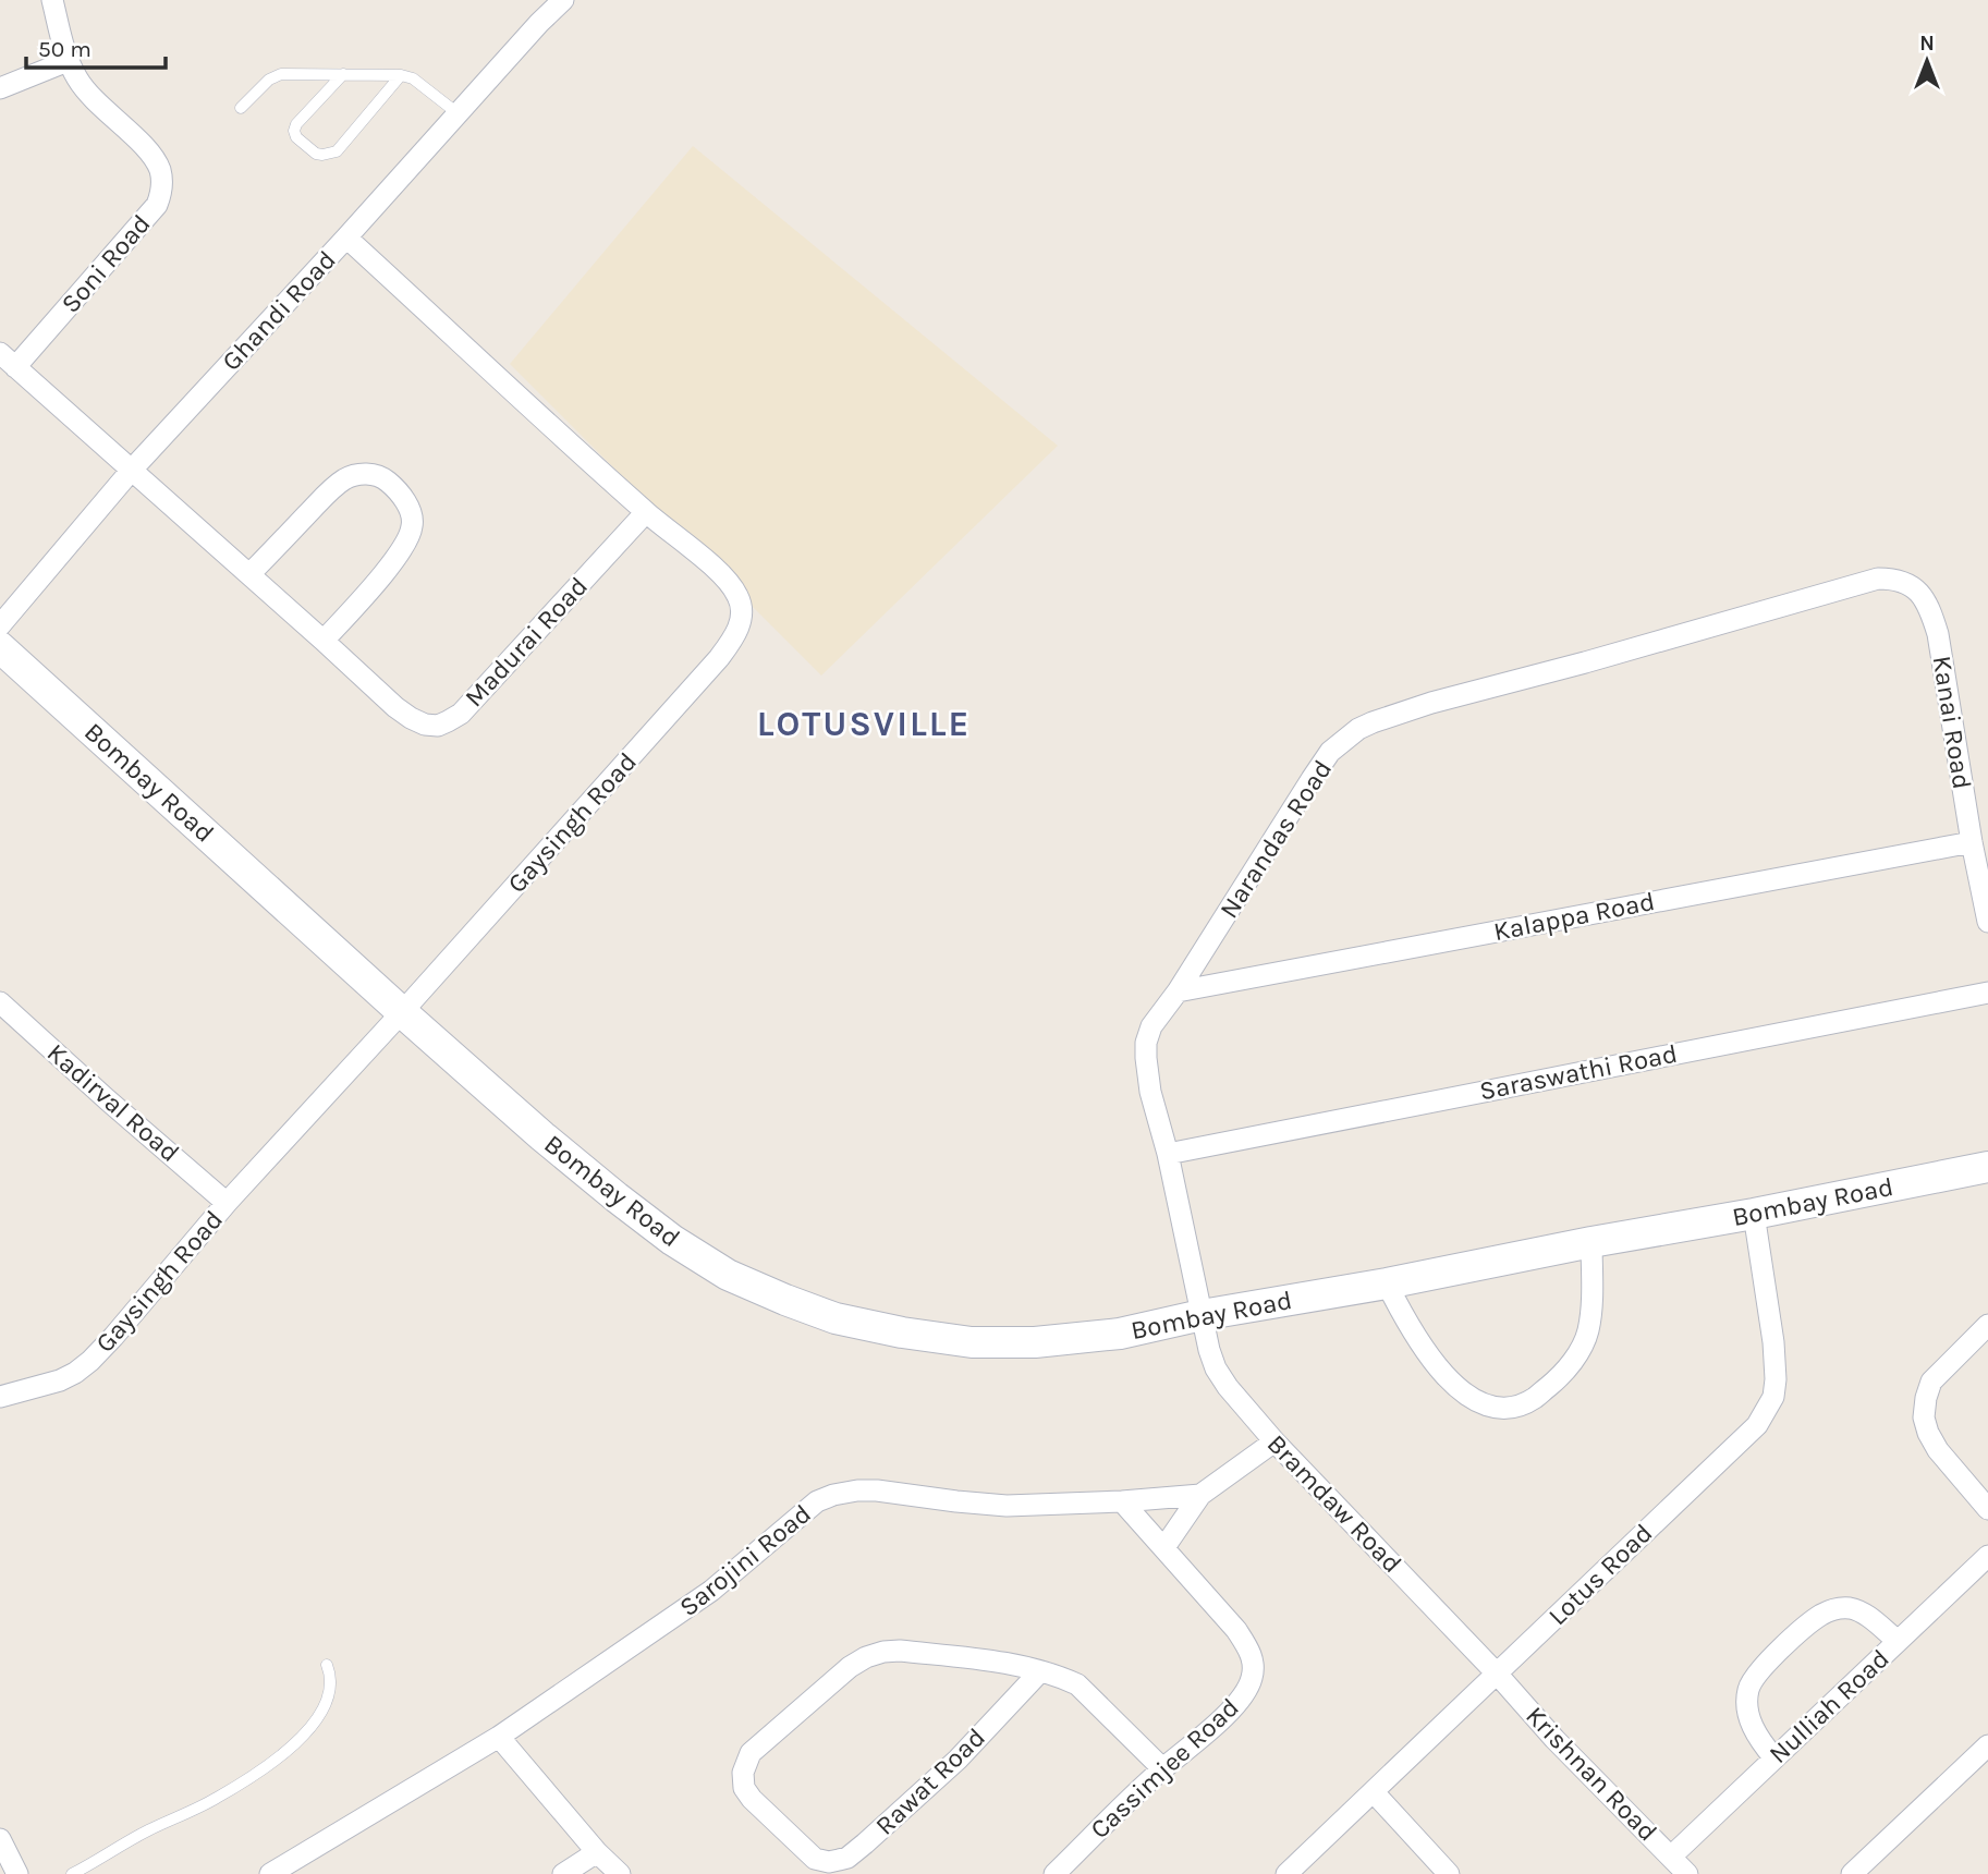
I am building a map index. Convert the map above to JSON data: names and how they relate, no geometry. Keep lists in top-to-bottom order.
{
  "streets": {
    "street": [
      "Soni Road",
      "Ghandi Road",
      "Madurai Road",
      "Kanai Road",
      "Bombay Road",
      "Gaysingh Road",
      "Narandas Road",
      "Kalappa Road",
      "Saraswathi Road",
      "Kadirval Road",
      "Bramdaw Road",
      "Sarojini Road",
      "Lotus Road",
      "Nulliah Road",
      "Cassimjee Road",
      "Krishnan Road",
      "Rawat Road"
    ]
  },
  "crossings": [
    ["Soni Road", "Madurai Road"],
    ["Ghandi Road", "Madurai Road"],
    ["Ghandi Road", "Gaysingh Road"],
    ["Madurai Road", "Gaysingh Road"],
    ["Kanai Road", "Narandas Road"],
    ["Kanai Road", "Kalappa Road"],
    ["Bombay Road", "Gaysingh Road"],
    ["Bombay Road", "Narandas Road"],
    ["Bombay Road", "Bramdaw Road"],
    ["Bombay Road", "Lotus Road"],
    ["Gaysingh Road", "Kadirval Road"],
    ["Narandas Road", "Kalappa Road"],
    ["Narandas Road", "Saraswathi Road"],
    ["Narandas Road", "Bramdaw Road"],
    ["Bramdaw Road", "Lotus Road"],
    ["Bramdaw Road", "Krishnan Road"],
    ["Sarojini Road", "Cassimjee Road"],
    ["Lotus Road", "Krishnan Road"],
    ["Nulliah Road", "Krishnan Road"]
  ],
  "districts": ["LOTUSVILLE"],
  "scale_bar": "50 m",
  "north": "top"
}
